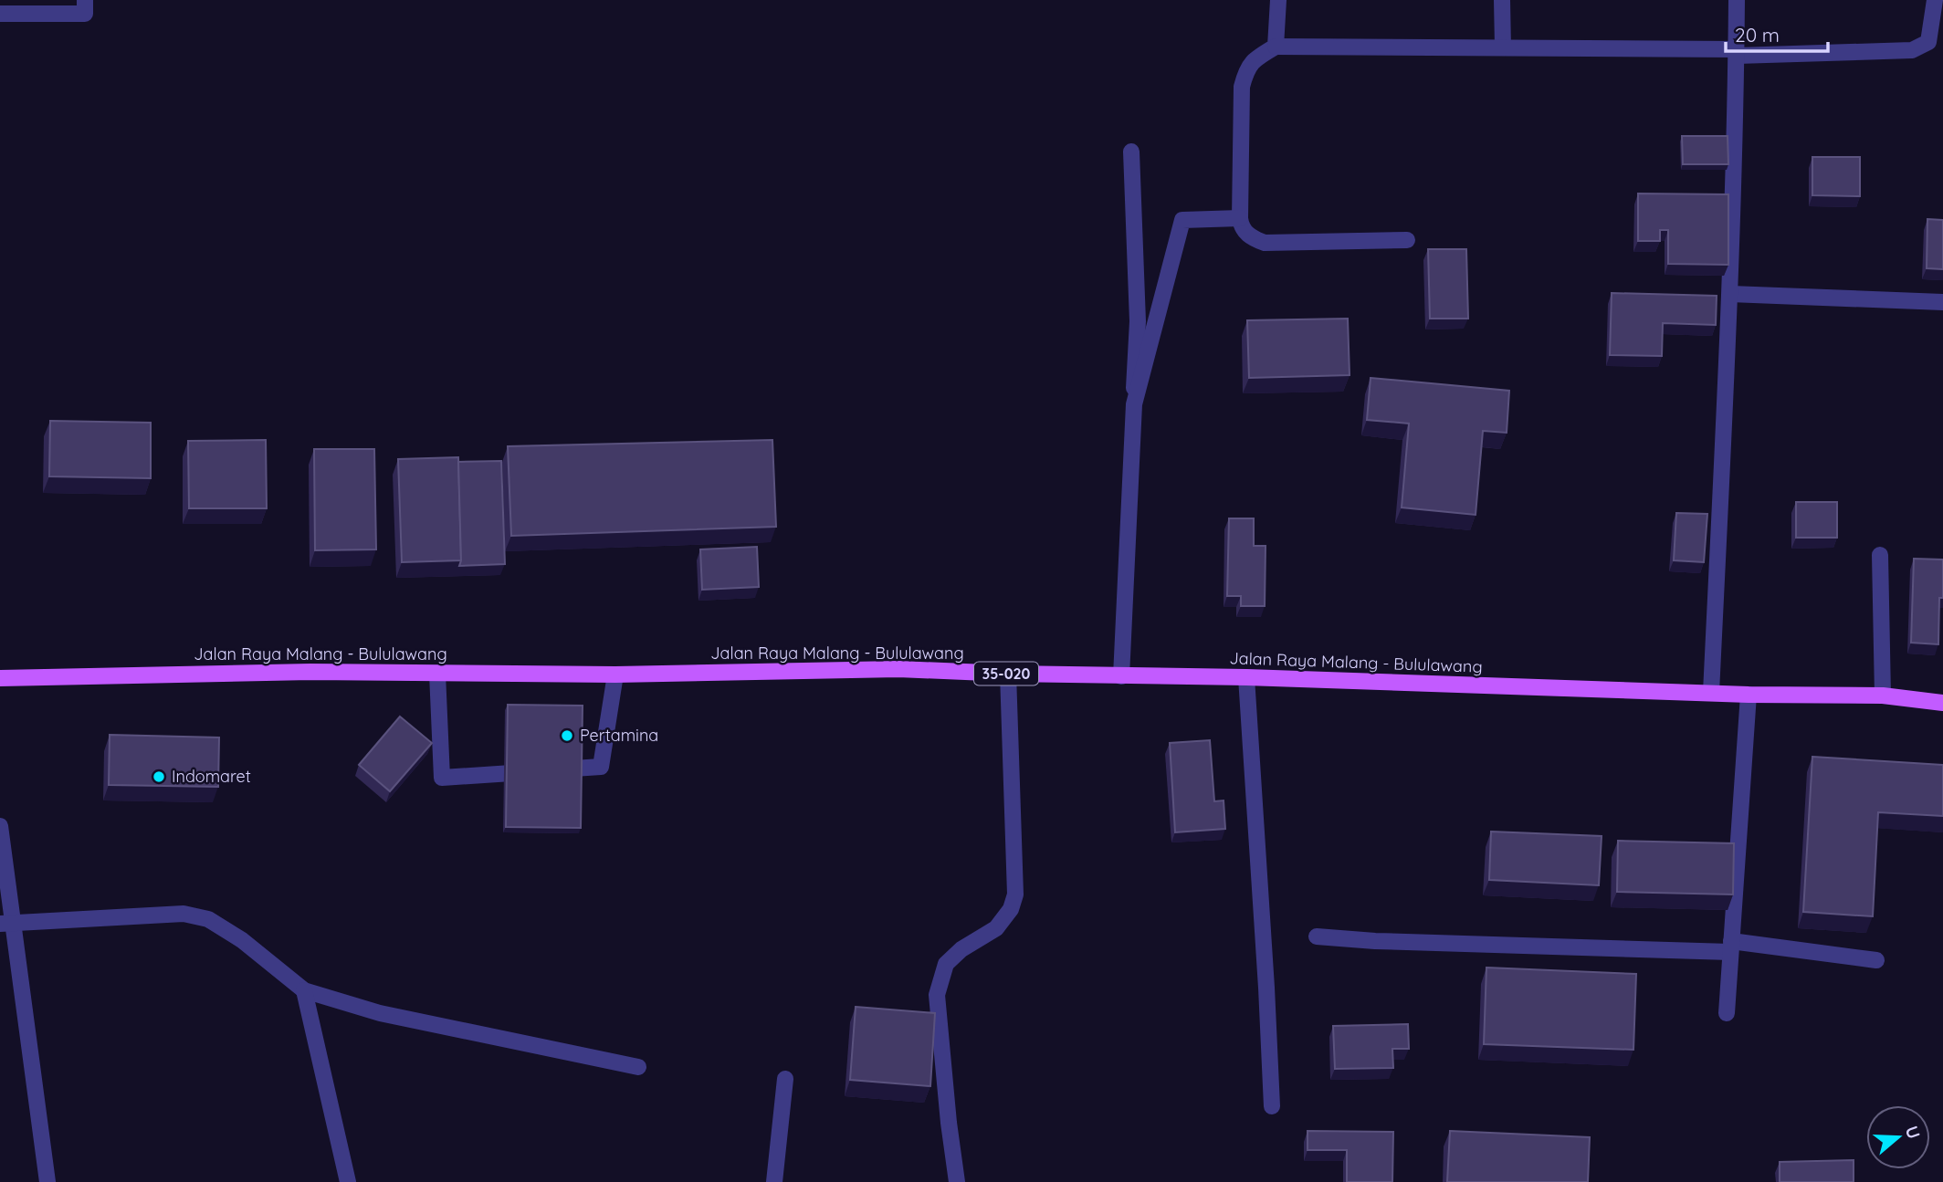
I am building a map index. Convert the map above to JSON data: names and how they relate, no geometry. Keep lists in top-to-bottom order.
{
  "streets": {
    "main road": ["Jalan Raya Malang - Bululawang", "35-020"]
  },
  "places": ["Pertamina", "Indomaret"],
  "scale_bar": "20 m",
  "north": "right"
}
